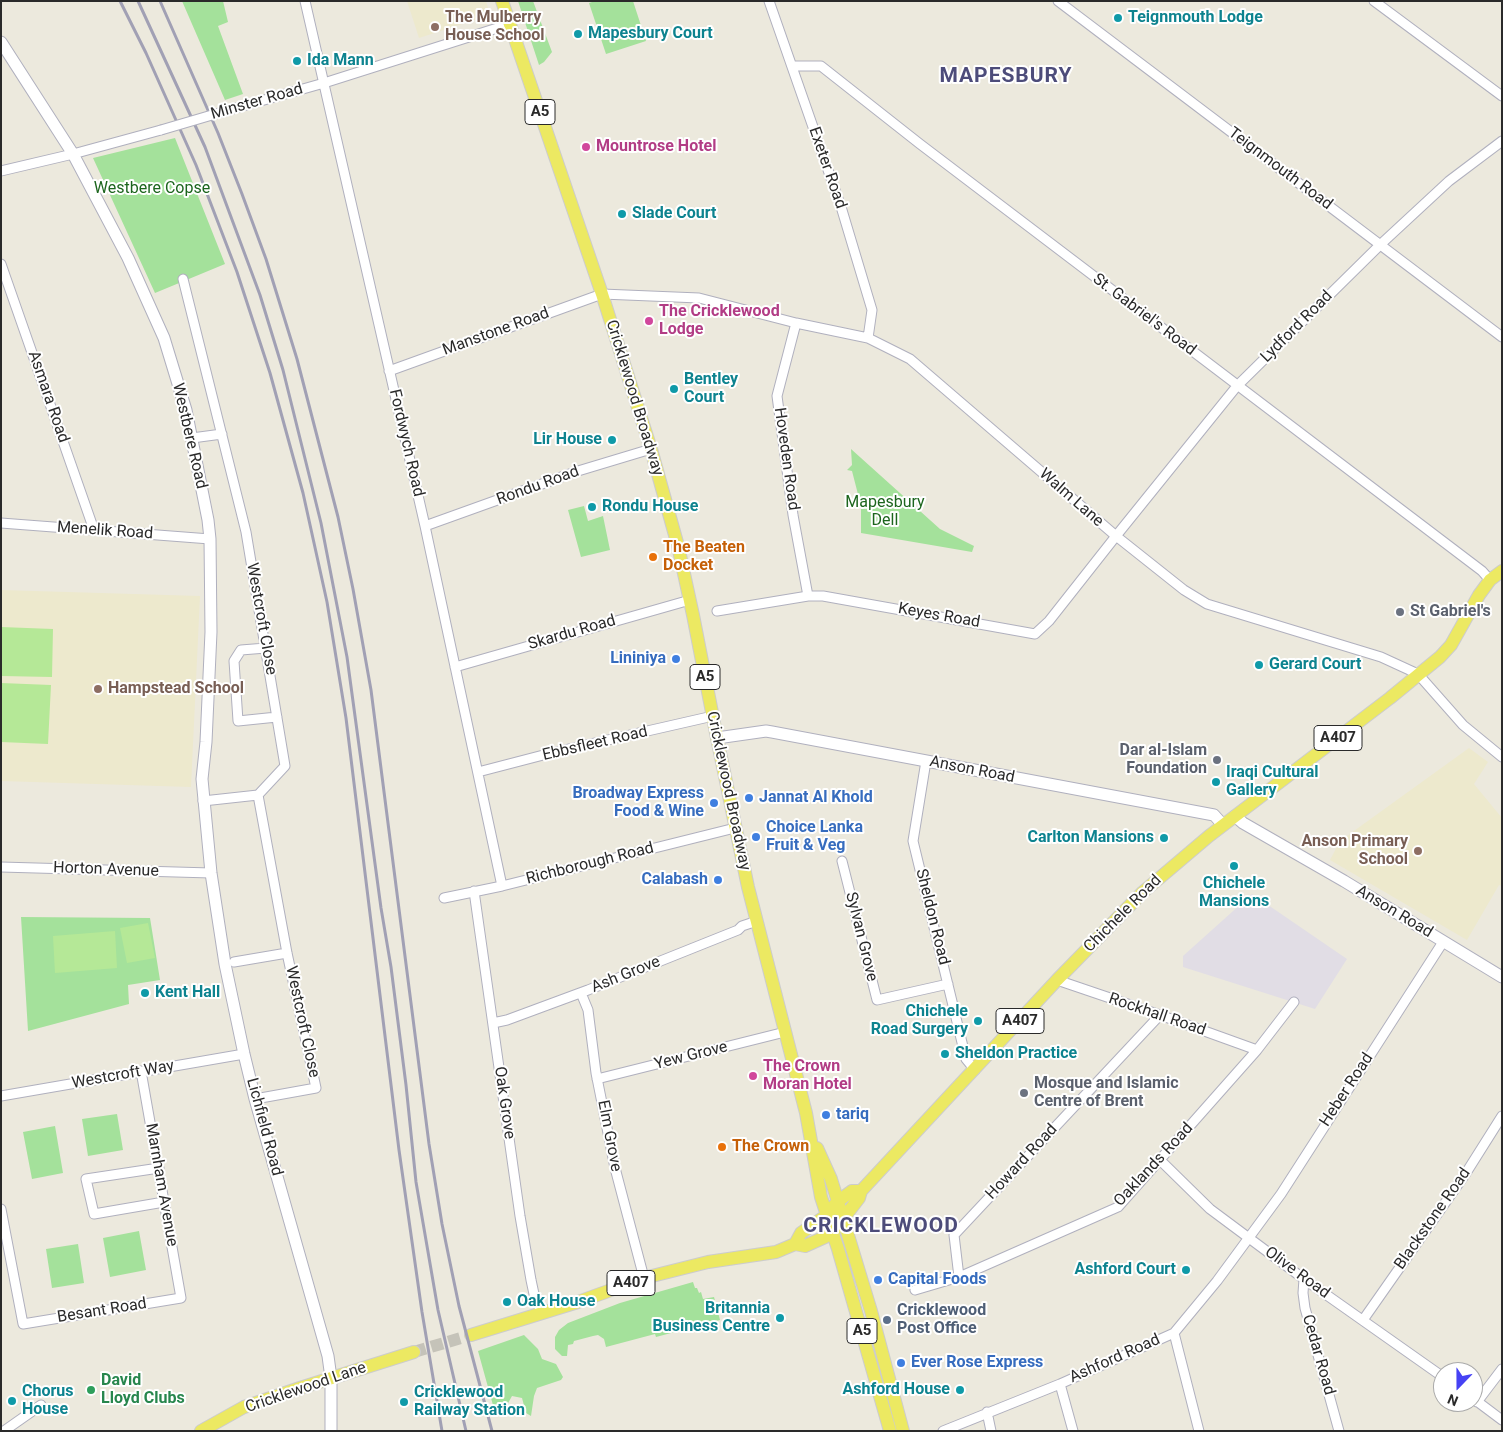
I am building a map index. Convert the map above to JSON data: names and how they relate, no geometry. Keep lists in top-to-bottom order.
{
  "streets": {
    "main road": [
      "A5",
      "Cricklewood Broadway",
      "A407",
      "Chichele Road",
      "Cricklewood Lane"
    ],
    "street": [
      "Minster Road",
      "Exeter Road",
      "Teignmouth Road",
      "St. Gabriel's Road",
      "Lydford Road",
      "Manstone Road",
      "Asmara Road",
      "Westbere Road",
      "Fordwych Road",
      "Hoveden Road",
      "Rondu Road",
      "Walm Lane",
      "Menelik Road",
      "Keyes Road",
      "Westcroft Close",
      "Skardu Road",
      "Ebbsfleet Road",
      "Anson Road",
      "Richborough Road",
      "Horton Avenue",
      "Sheldon Road",
      "Sylvan Grove",
      "Ash Grove",
      "Rockhall Road",
      "Yew Grove",
      "Westcroft Way",
      "Heber Road",
      "Oak Grove",
      "Lichfield Road",
      "Elm Grove",
      "Howard Road",
      "Oaklands Road",
      "Marnham Avenue",
      "Blackstone Road",
      "Olive Road",
      "Besant Road",
      "Cedar Road",
      "Ashford Road"
    ]
  },
  "crossings": [
    ["Minster Road", "A5"],
    ["Minster Road", "Cricklewood Broadway"],
    ["Minster Road", "Westbere Road"],
    ["Minster Road", "Fordwych Road"],
    ["A5", "Cricklewood Broadway"],
    ["Exeter Road", "St. Gabriel's Road"],
    ["Exeter Road", "Walm Lane"],
    ["Teignmouth Road", "Lydford Road"],
    ["St. Gabriel's Road", "Lydford Road"],
    ["St. Gabriel's Road", "A407"],
    ["Lydford Road", "Walm Lane"],
    ["Lydford Road", "Keyes Road"],
    ["Manstone Road", "Cricklewood Broadway"],
    ["Manstone Road", "Fordwych Road"],
    ["Manstone Road", "Walm Lane"],
    ["Asmara Road", "Menelik Road"],
    ["Cricklewood Broadway", "Rondu Road"],
    ["Cricklewood Broadway", "Walm Lane"],
    ["Cricklewood Broadway", "Skardu Road"],
    ["Cricklewood Broadway", "A407"],
    ["Cricklewood Broadway", "Ebbsfleet Road"],
    ["Cricklewood Broadway", "Anson Road"],
    ["Cricklewood Broadway", "Richborough Road"],
    ["Cricklewood Broadway", "Chichele Road"],
    ["Cricklewood Broadway", "Ash Grove"],
    ["Cricklewood Broadway", "Yew Grove"],
    ["Westbere Road", "Menelik Road"],
    ["Westbere Road", "Horton Avenue"],
    ["Westbere Road", "Lichfield Road"],
    ["Fordwych Road", "Rondu Road"],
    ["Fordwych Road", "Skardu Road"],
    ["Fordwych Road", "Ebbsfleet Road"],
    ["Fordwych Road", "Richborough Road"],
    ["Hoveden Road", "Walm Lane"],
    ["Hoveden Road", "Keyes Road"],
    ["Walm Lane", "Keyes Road"],
    ["Walm Lane", "A407"],
    ["Walm Lane", "Chichele Road"],
    ["Westcroft Close", "Lichfield Road"],
    ["A407", "Chichele Road"],
    ["A407", "Oak Grove"],
    ["A407", "Elm Grove"],
    ["Anson Road", "Chichele Road"],
    ["Anson Road", "Sheldon Road"],
    ["Anson Road", "Heber Road"],
    ["Richborough Road", "Oak Grove"],
    ["Horton Avenue", "Lichfield Road"],
    ["Chichele Road", "Sheldon Road"],
    ["Chichele Road", "Rockhall Road"],
    ["Sheldon Road", "Sylvan Grove"],
    ["Ash Grove", "Oak Grove"],
    ["Ash Grove", "Elm Grove"],
    ["Rockhall Road", "Howard Road"],
    ["Rockhall Road", "Oaklands Road"],
    ["Yew Grove", "Elm Grove"],
    ["Westcroft Way", "Lichfield Road"],
    ["Westcroft Way", "Marnham Avenue"],
    ["Heber Road", "Olive Road"],
    ["Heber Road", "Ashford Road"],
    ["Lichfield Road", "Cricklewood Lane"],
    ["Howard Road", "Oaklands Road"],
    ["Oaklands Road", "Olive Road"],
    ["Marnham Avenue", "Besant Road"],
    ["Blackstone Road", "Olive Road"],
    ["Olive Road", "Cedar Road"],
    ["Olive Road", "Ashford Road"]
  ],
  "districts": ["MAPESBURY", "CRICKLEWOOD"],
  "parks": ["Westbere Copse", "Mapesbury Dell"],
  "places": [
    "Teignmouth Lodge",
    "The Mulberry House School",
    "Mapesbury Court",
    "Ida Mann",
    "Mountrose Hotel",
    "Slade Court",
    "The Cricklewood Lodge",
    "Bentley Court",
    "Lir House",
    "Rondu House",
    "The Beaten Docket",
    "St Gabriel's",
    "Lininiya",
    "Gerard Court",
    "Hampstead School",
    "Dar al-Islam Foundation",
    "Iraqi Cultural Gallery",
    "Jannat Al Khold",
    "Broadway Express Food & Wine",
    "Choice Lanka Fruit & Veg",
    "Carlton Mansions",
    "Anson Primary School",
    "Chichele Mansions",
    "Calabash",
    "Kent Hall",
    "Chichele Road Surgery",
    "Sheldon Practice",
    "The Crown Moran Hotel",
    "Mosque and Islamic Centre of Brent",
    "tariq",
    "The Crown",
    "Ashford Court",
    "Capital Foods",
    "Oak House",
    "Britannia Business Centre",
    "Cricklewood Post Office",
    "Ever Rose Express",
    "David Lloyd Clubs",
    "Ashford House",
    "Chorus House",
    "Cricklewood Railway Station"
  ],
  "north": "bottom"
}
